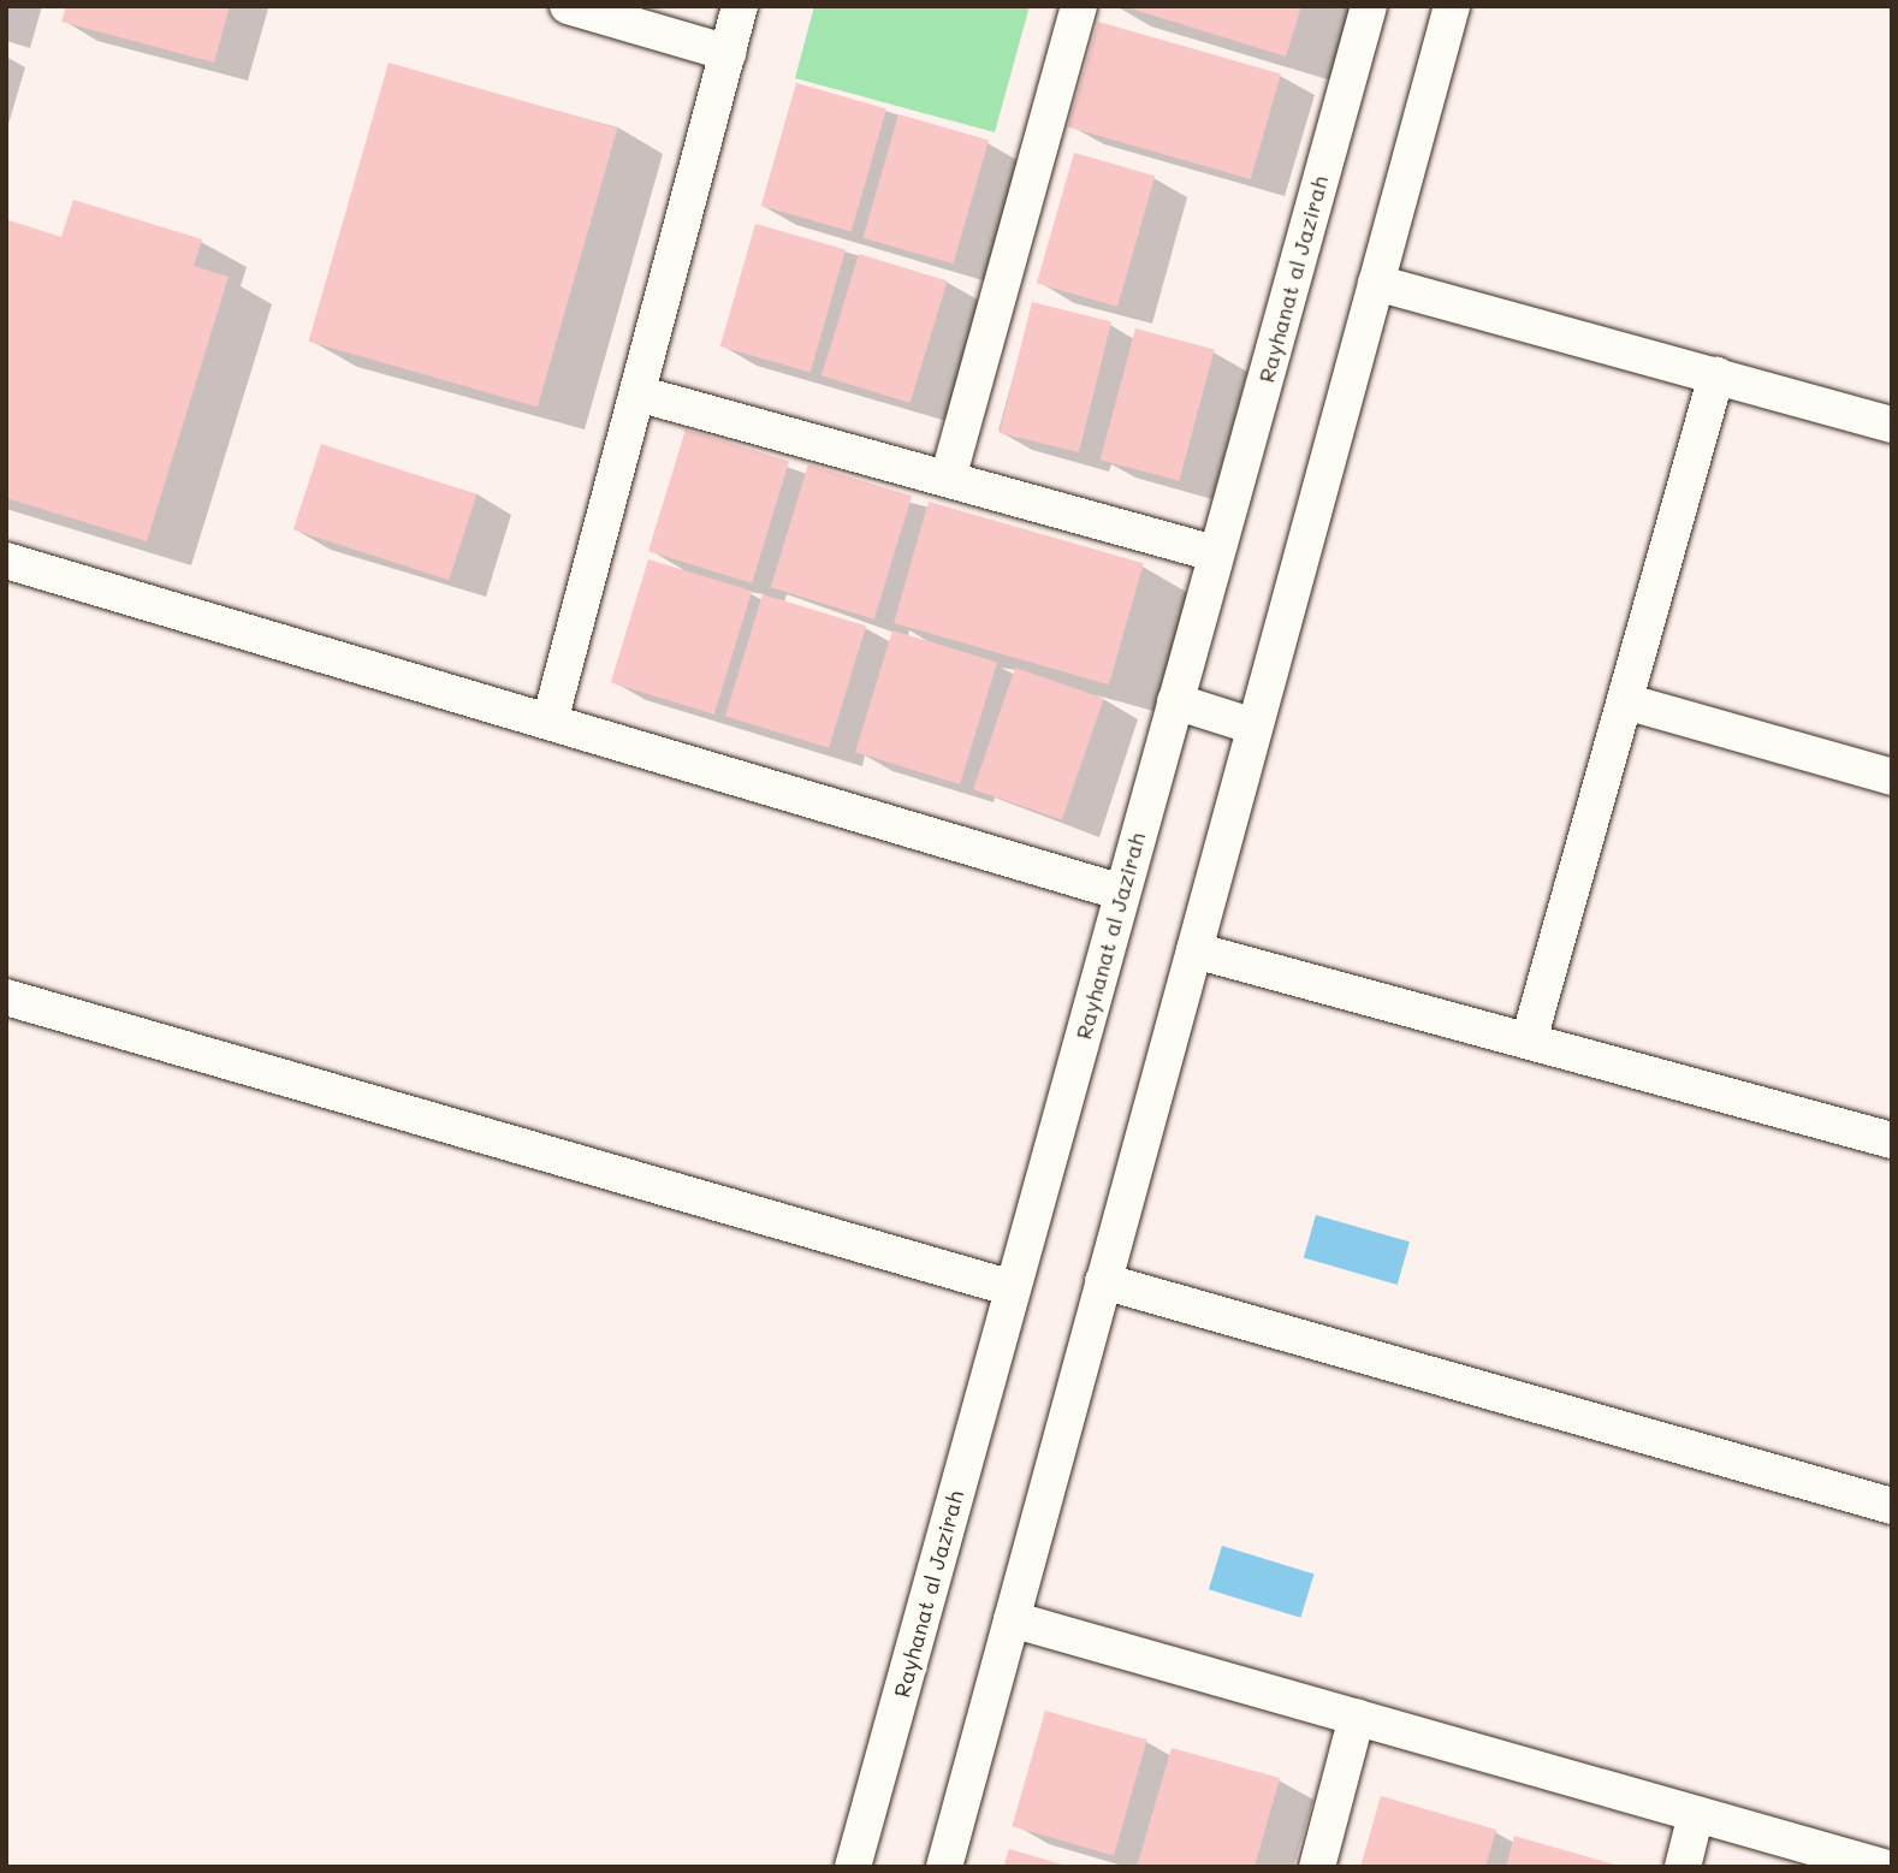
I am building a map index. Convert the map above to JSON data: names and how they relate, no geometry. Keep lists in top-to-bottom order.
{
  "streets": {
    "street": ["Rayhanat al Jazirah"]
  }
}
